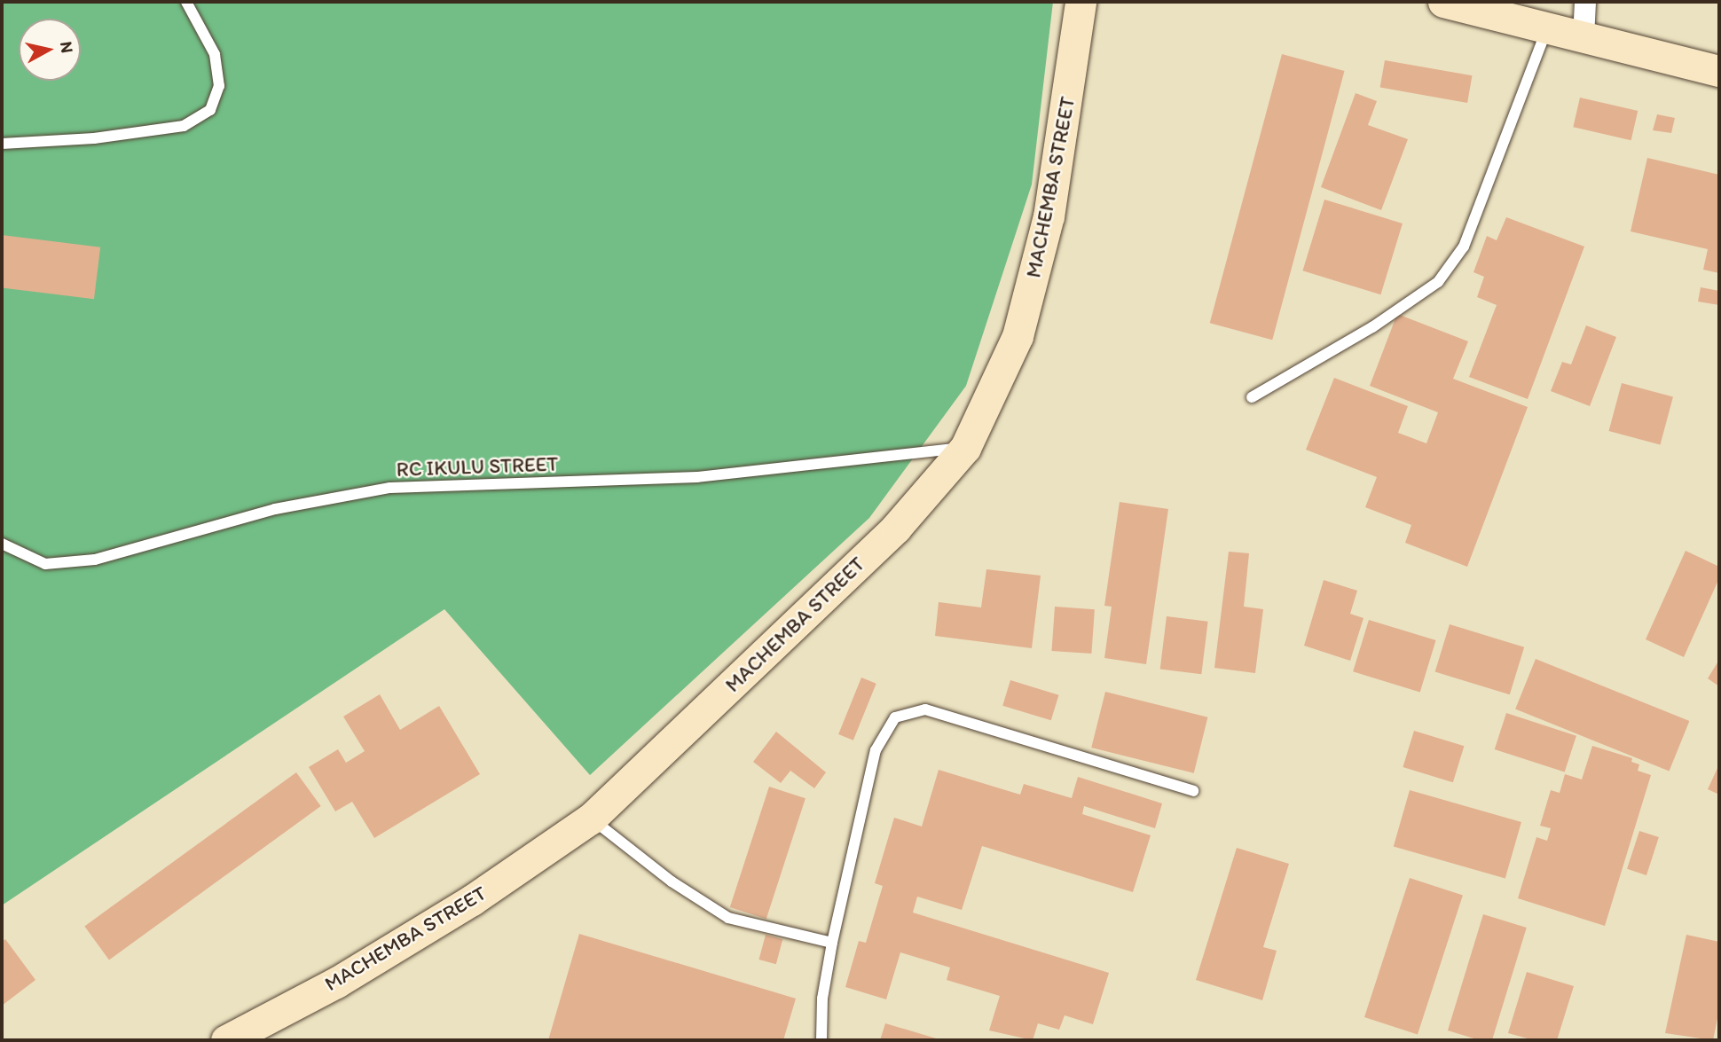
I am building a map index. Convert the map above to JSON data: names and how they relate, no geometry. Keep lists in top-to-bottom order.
{
  "streets": {
    "main road": ["MACHEMBA STREET"],
    "lane": ["RC IKULU STREET"]
  },
  "crossings": [
    ["MACHEMBA STREET", "RC IKULU STREET"]
  ],
  "north": "right"
}
